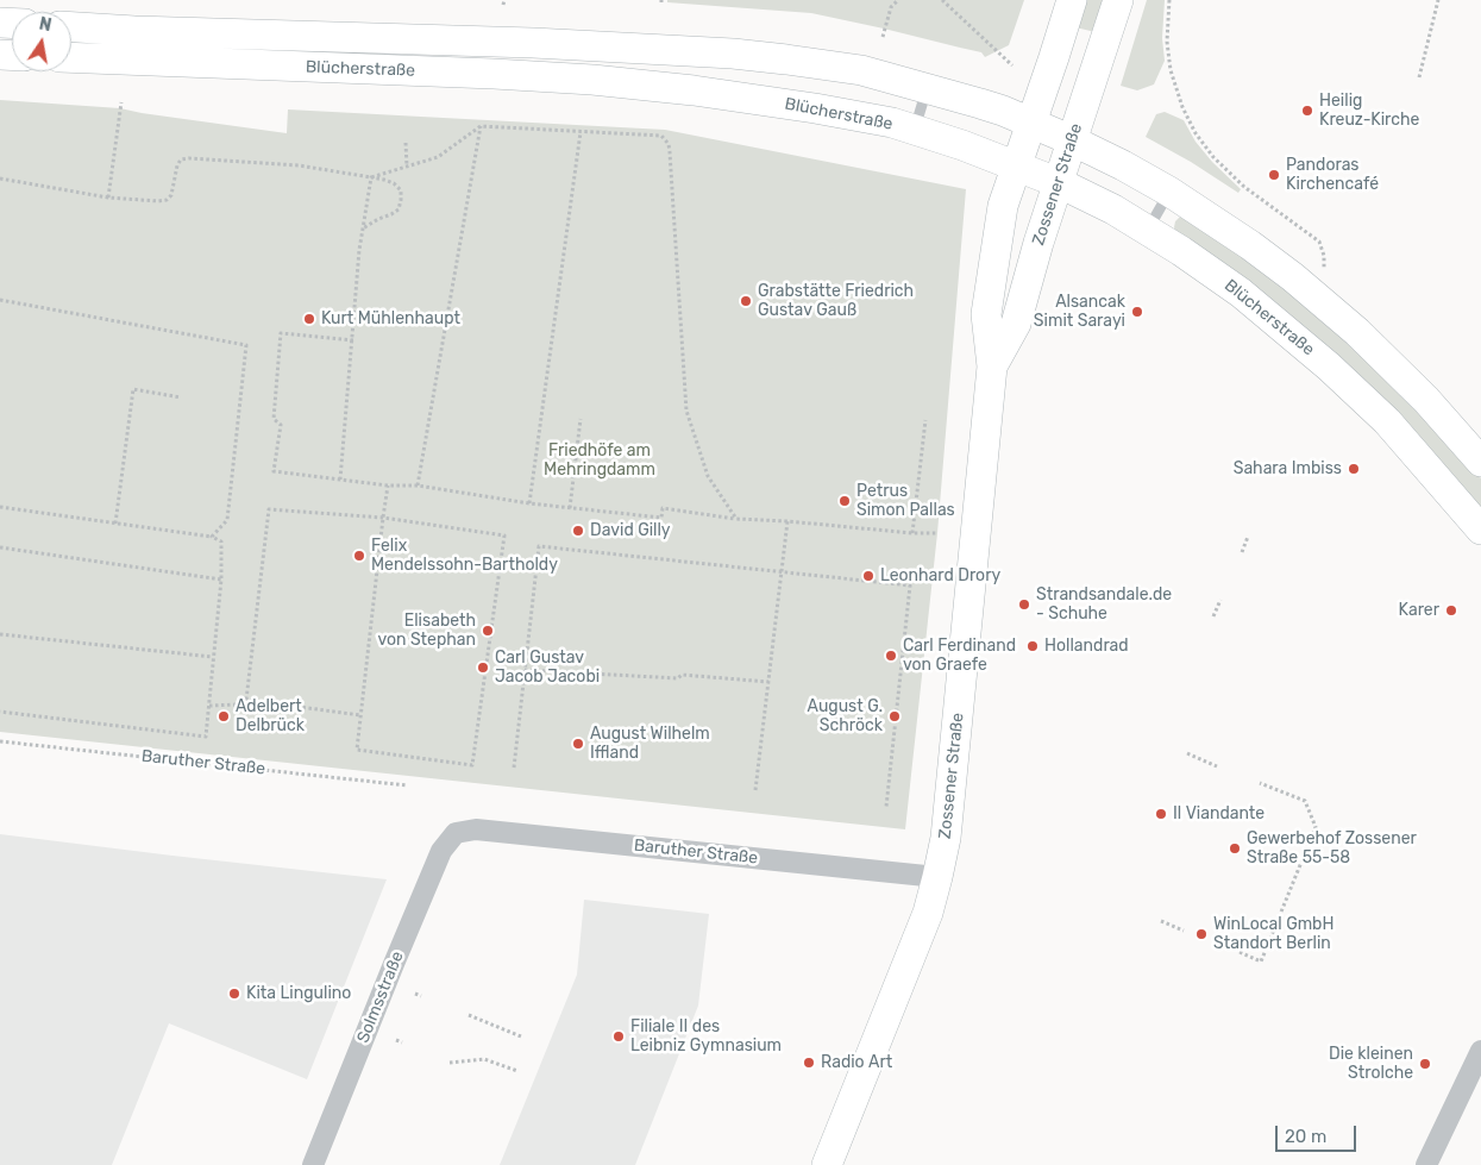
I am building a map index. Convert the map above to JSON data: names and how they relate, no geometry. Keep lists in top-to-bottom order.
{
  "streets": {
    "main road": ["Blücherstraße", "Zossener Straße"],
    "street": ["Baruther Straße", "Solmsstraße"]
  },
  "crossings": [
    ["Blücherstraße", "Zossener Straße"],
    ["Zossener Straße", "Baruther Straße"],
    ["Baruther Straße", "Solmsstraße"]
  ],
  "parks": ["Friedhöfe am Mehringdamm"],
  "places": [
    "Heilig Kreuz-Kirche",
    "Pandoras Kirchencafé",
    "Grabstätte Friedrich Gustav Gauß",
    "Alsancak Simit Sarayi",
    "Kurt Mühlenhaupt",
    "Sahara Imbiss",
    "Petrus Simon Pallas",
    "David Gilly",
    "Felix Mendelssohn-Bartholdy",
    "Leonhard Drory",
    "Strandsandale.de - Schuhe",
    "Karer",
    "Elisabeth von Stephan",
    "Hollandrad",
    "Carl Ferdinand von Graefe",
    "Carl Gustav Jacob Jacobi",
    "Adelbert Delbrück",
    "August G. Schröck",
    "August Wilhelm Iffland",
    "Il Viandante",
    "Gewerbehof Zossener Straße 55-58",
    "WinLocal GmbH Standort Berlin",
    "Kita Lingulino",
    "Filiale II des Leibniz Gymnasium",
    "Radio Art",
    "Die kleinen Strolche"
  ],
  "scale_bar": "20 m",
  "north": "top"
}
